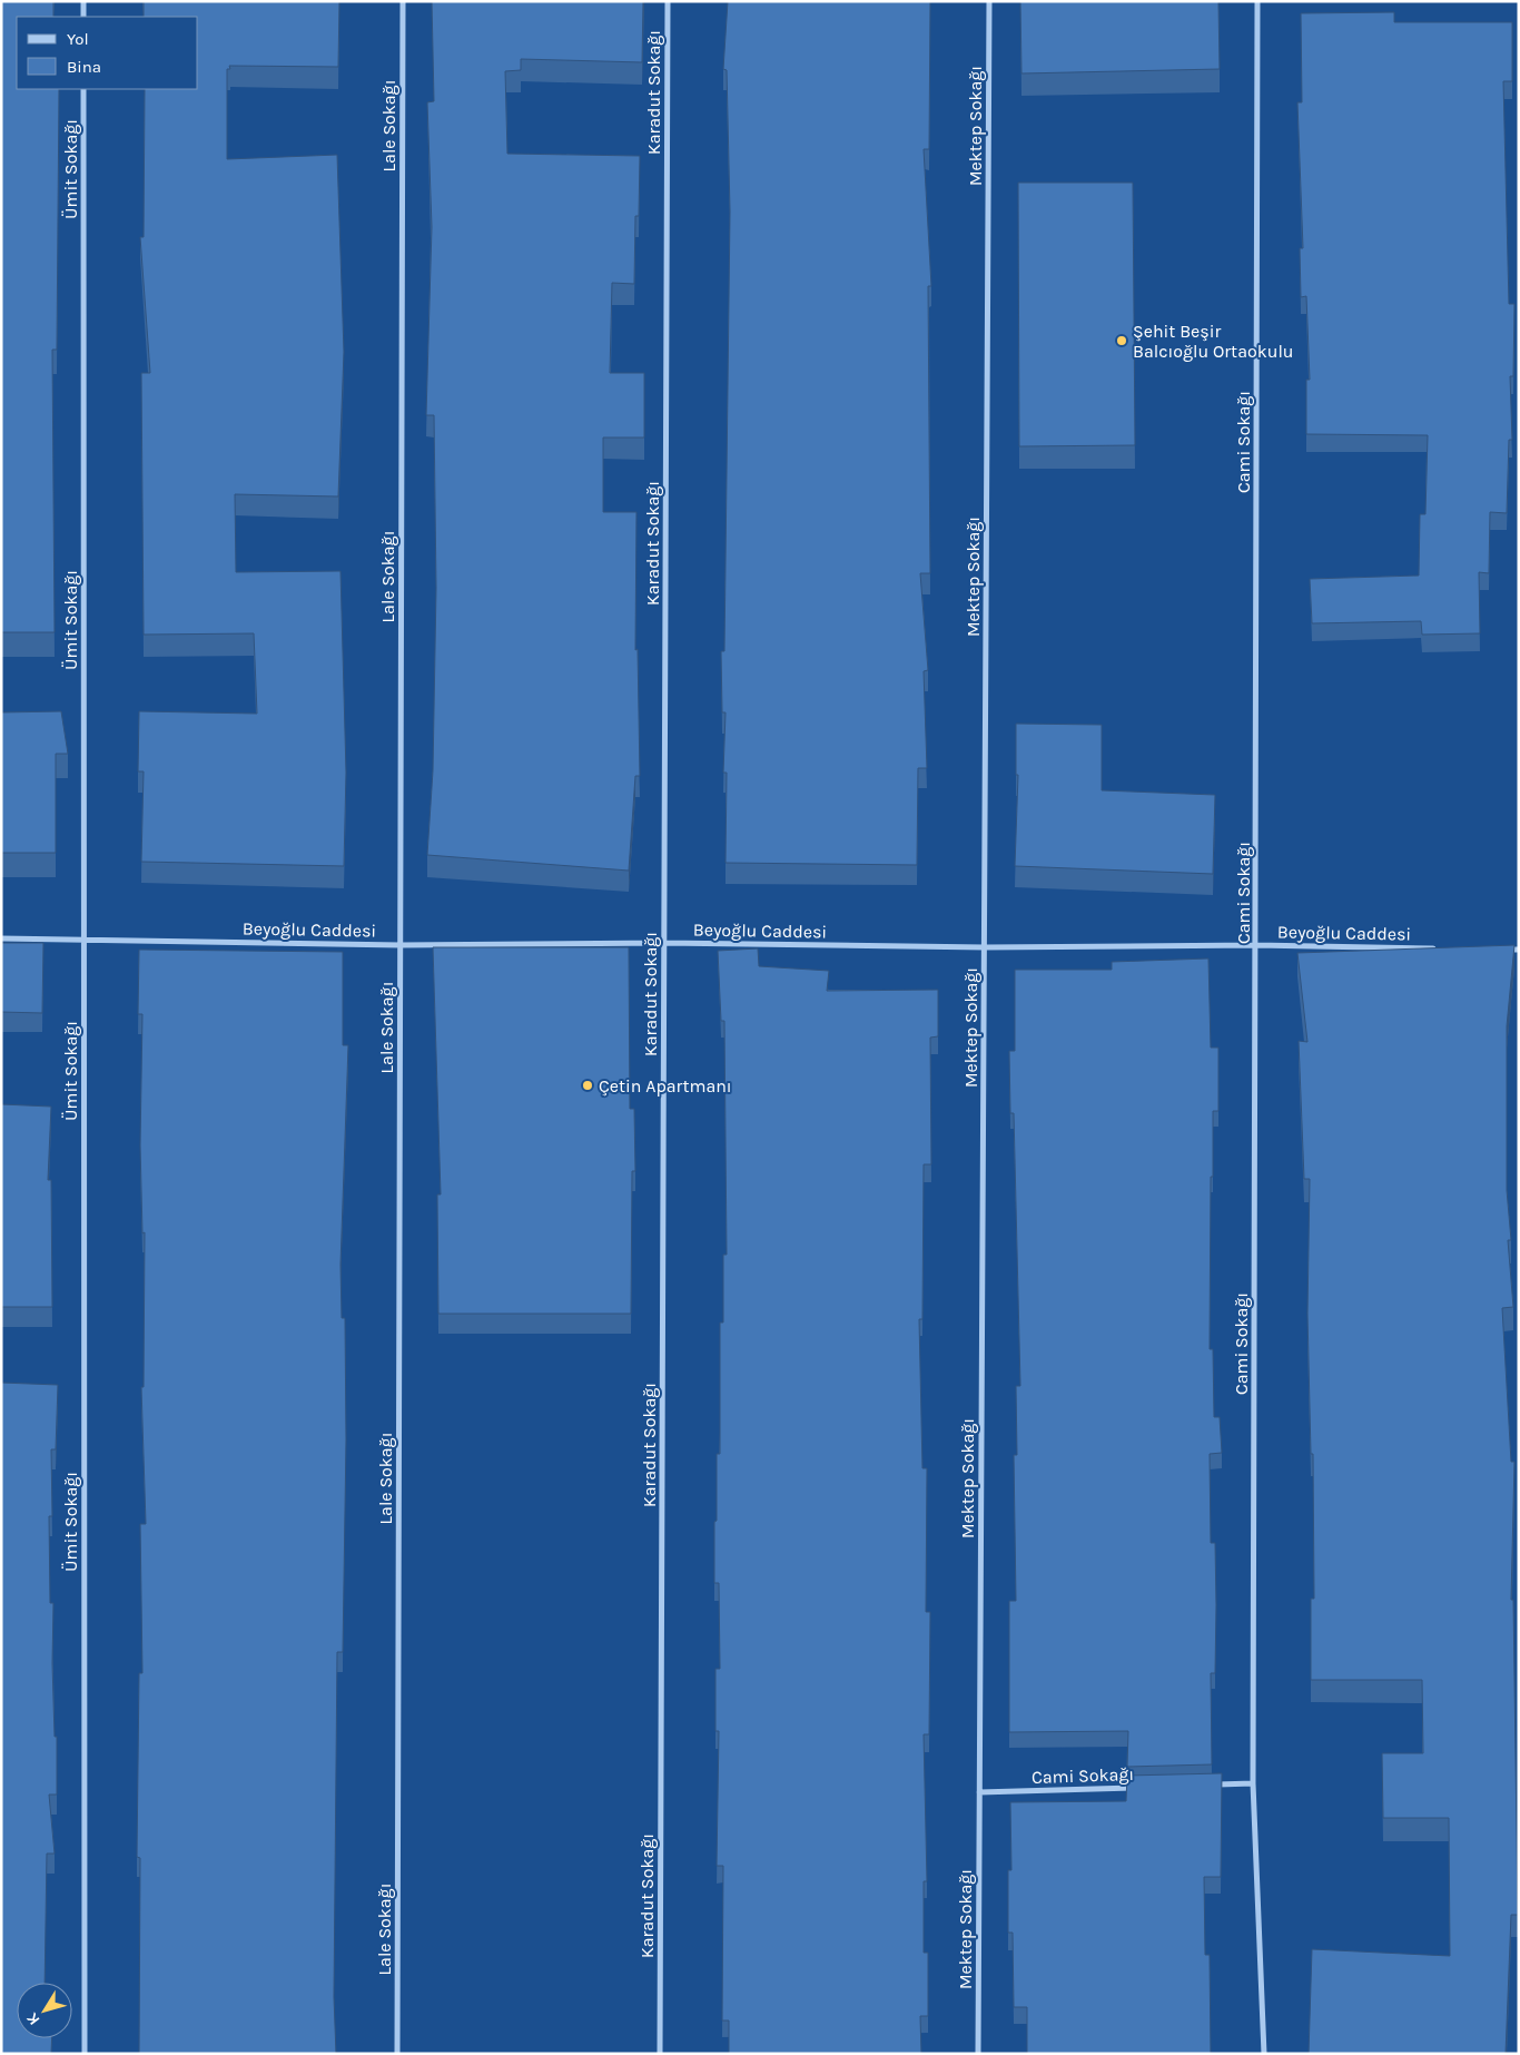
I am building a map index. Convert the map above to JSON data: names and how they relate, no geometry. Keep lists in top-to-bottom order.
{
  "streets": {
    "street": [
      "Karadut Sokağı",
      "Lale Sokağı",
      "Mektep Sokağı",
      "Ümit Sokağı",
      "Cami Sokağı",
      "Beyoğlu Caddesi"
    ]
  },
  "crossings": [
    ["Karadut Sokağı", "Beyoğlu Caddesi"],
    ["Lale Sokağı", "Beyoğlu Caddesi"],
    ["Mektep Sokağı", "Cami Sokağı"],
    ["Mektep Sokağı", "Beyoğlu Caddesi"],
    ["Ümit Sokağı", "Beyoğlu Caddesi"],
    ["Cami Sokağı", "Beyoğlu Caddesi"]
  ],
  "places": ["Şehit Beşir Balcıoğlu Ortaokulu", "Çetin Apartmanı"],
  "legend": ["Yol", "Bina"],
  "north": "bottom left"
}
